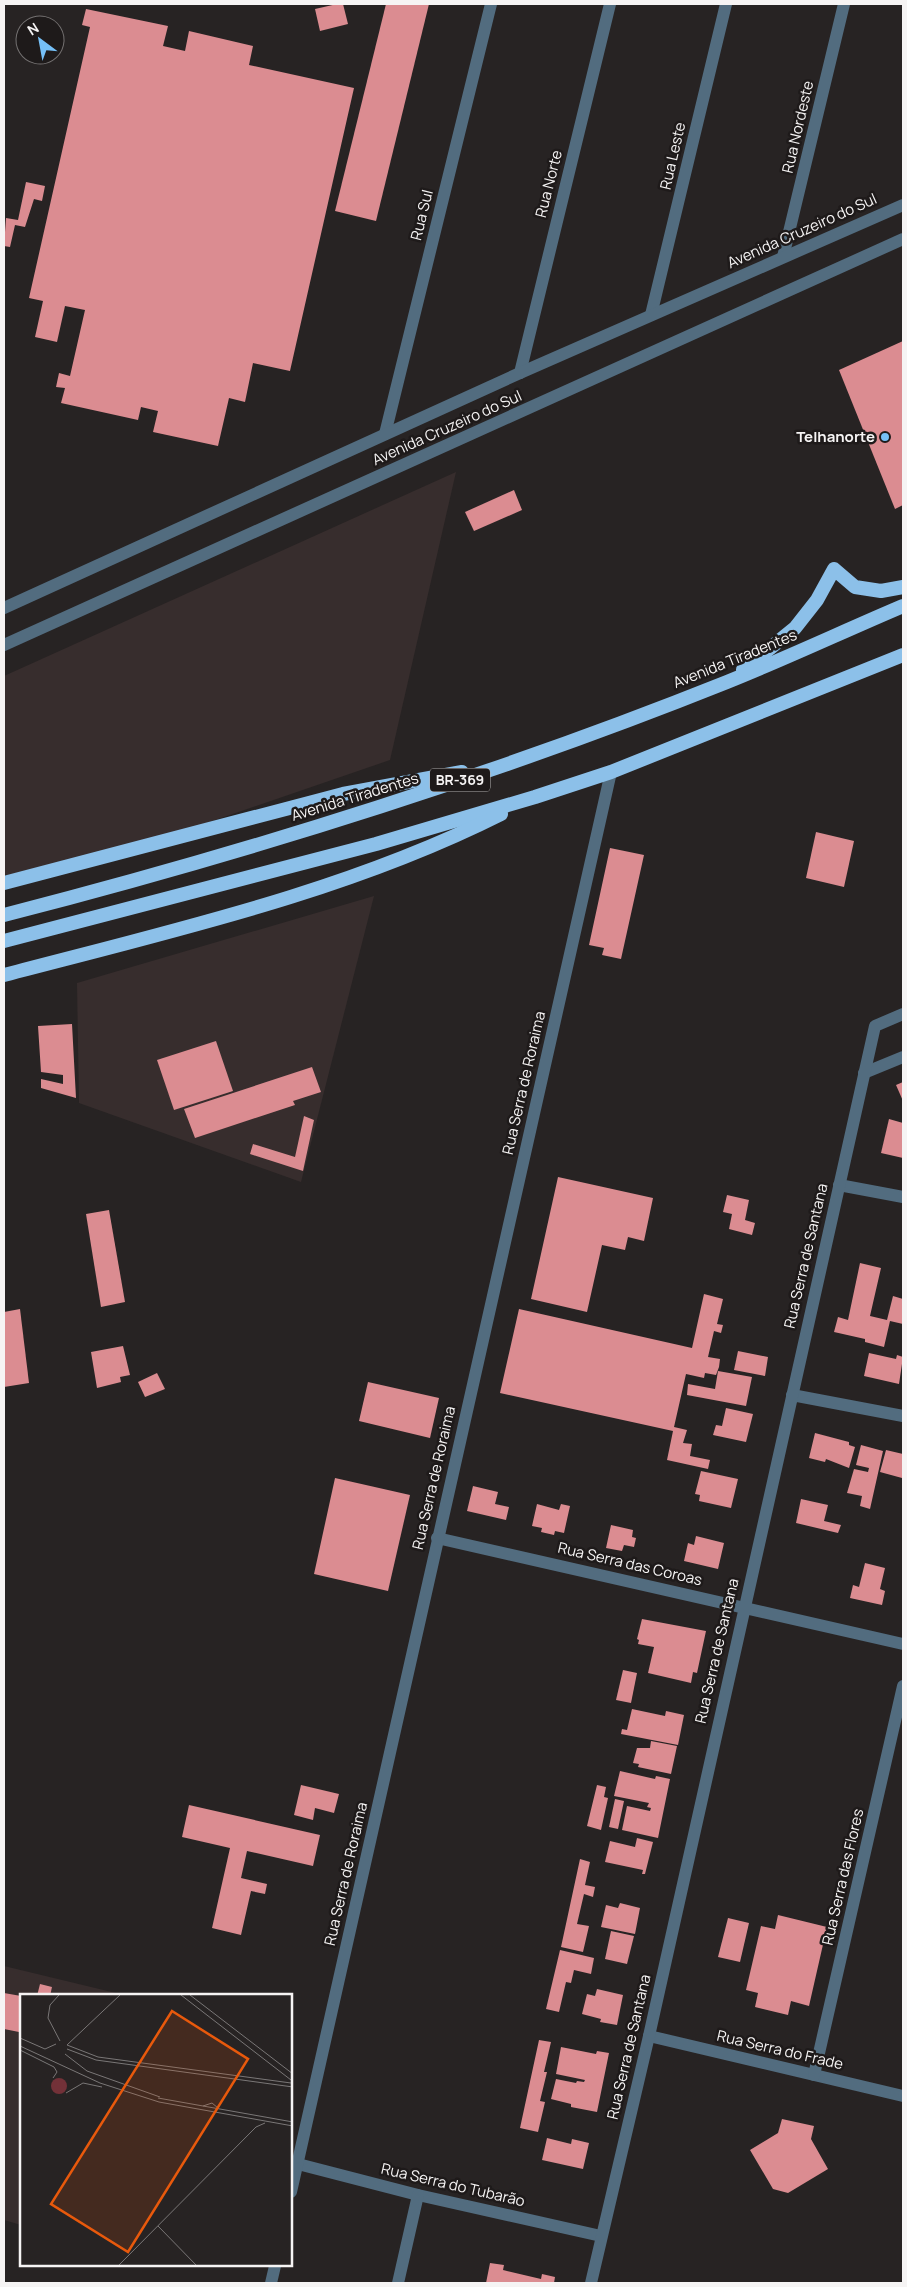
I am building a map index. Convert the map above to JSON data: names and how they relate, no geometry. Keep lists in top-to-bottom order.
{
  "streets": {
    "highway": ["Avenida Tiradentes", "BR-369"],
    "street": [
      "Rua Nordeste",
      "Rua Leste",
      "Rua Norte",
      "Rua Sul",
      "Avenida Cruzeiro do Sul",
      "Rua Serra de Roraima",
      "Rua Serra de Santana",
      "Rua Serra das Coroas",
      "Rua Serra das Flores",
      "Rua Serra do Frade",
      "Rua Serra do Tubarão"
    ]
  },
  "crossings": [
    ["Rua Nordeste", "Avenida Cruzeiro do Sul"],
    ["Rua Leste", "Avenida Cruzeiro do Sul"],
    ["Rua Norte", "Avenida Cruzeiro do Sul"],
    ["Rua Sul", "Avenida Cruzeiro do Sul"],
    ["BR-369", "Rua Serra de Roraima"],
    ["Rua Serra de Roraima", "Rua Serra das Coroas"],
    ["Rua Serra de Roraima", "Rua Serra do Tubarão"],
    ["Rua Serra de Santana", "Rua Serra das Coroas"],
    ["Rua Serra de Santana", "Rua Serra do Frade"],
    ["Rua Serra de Santana", "Rua Serra do Tubarão"],
    ["Rua Serra das Flores", "Rua Serra do Frade"]
  ],
  "places": ["Telhanorte"],
  "north": "top left"
}
